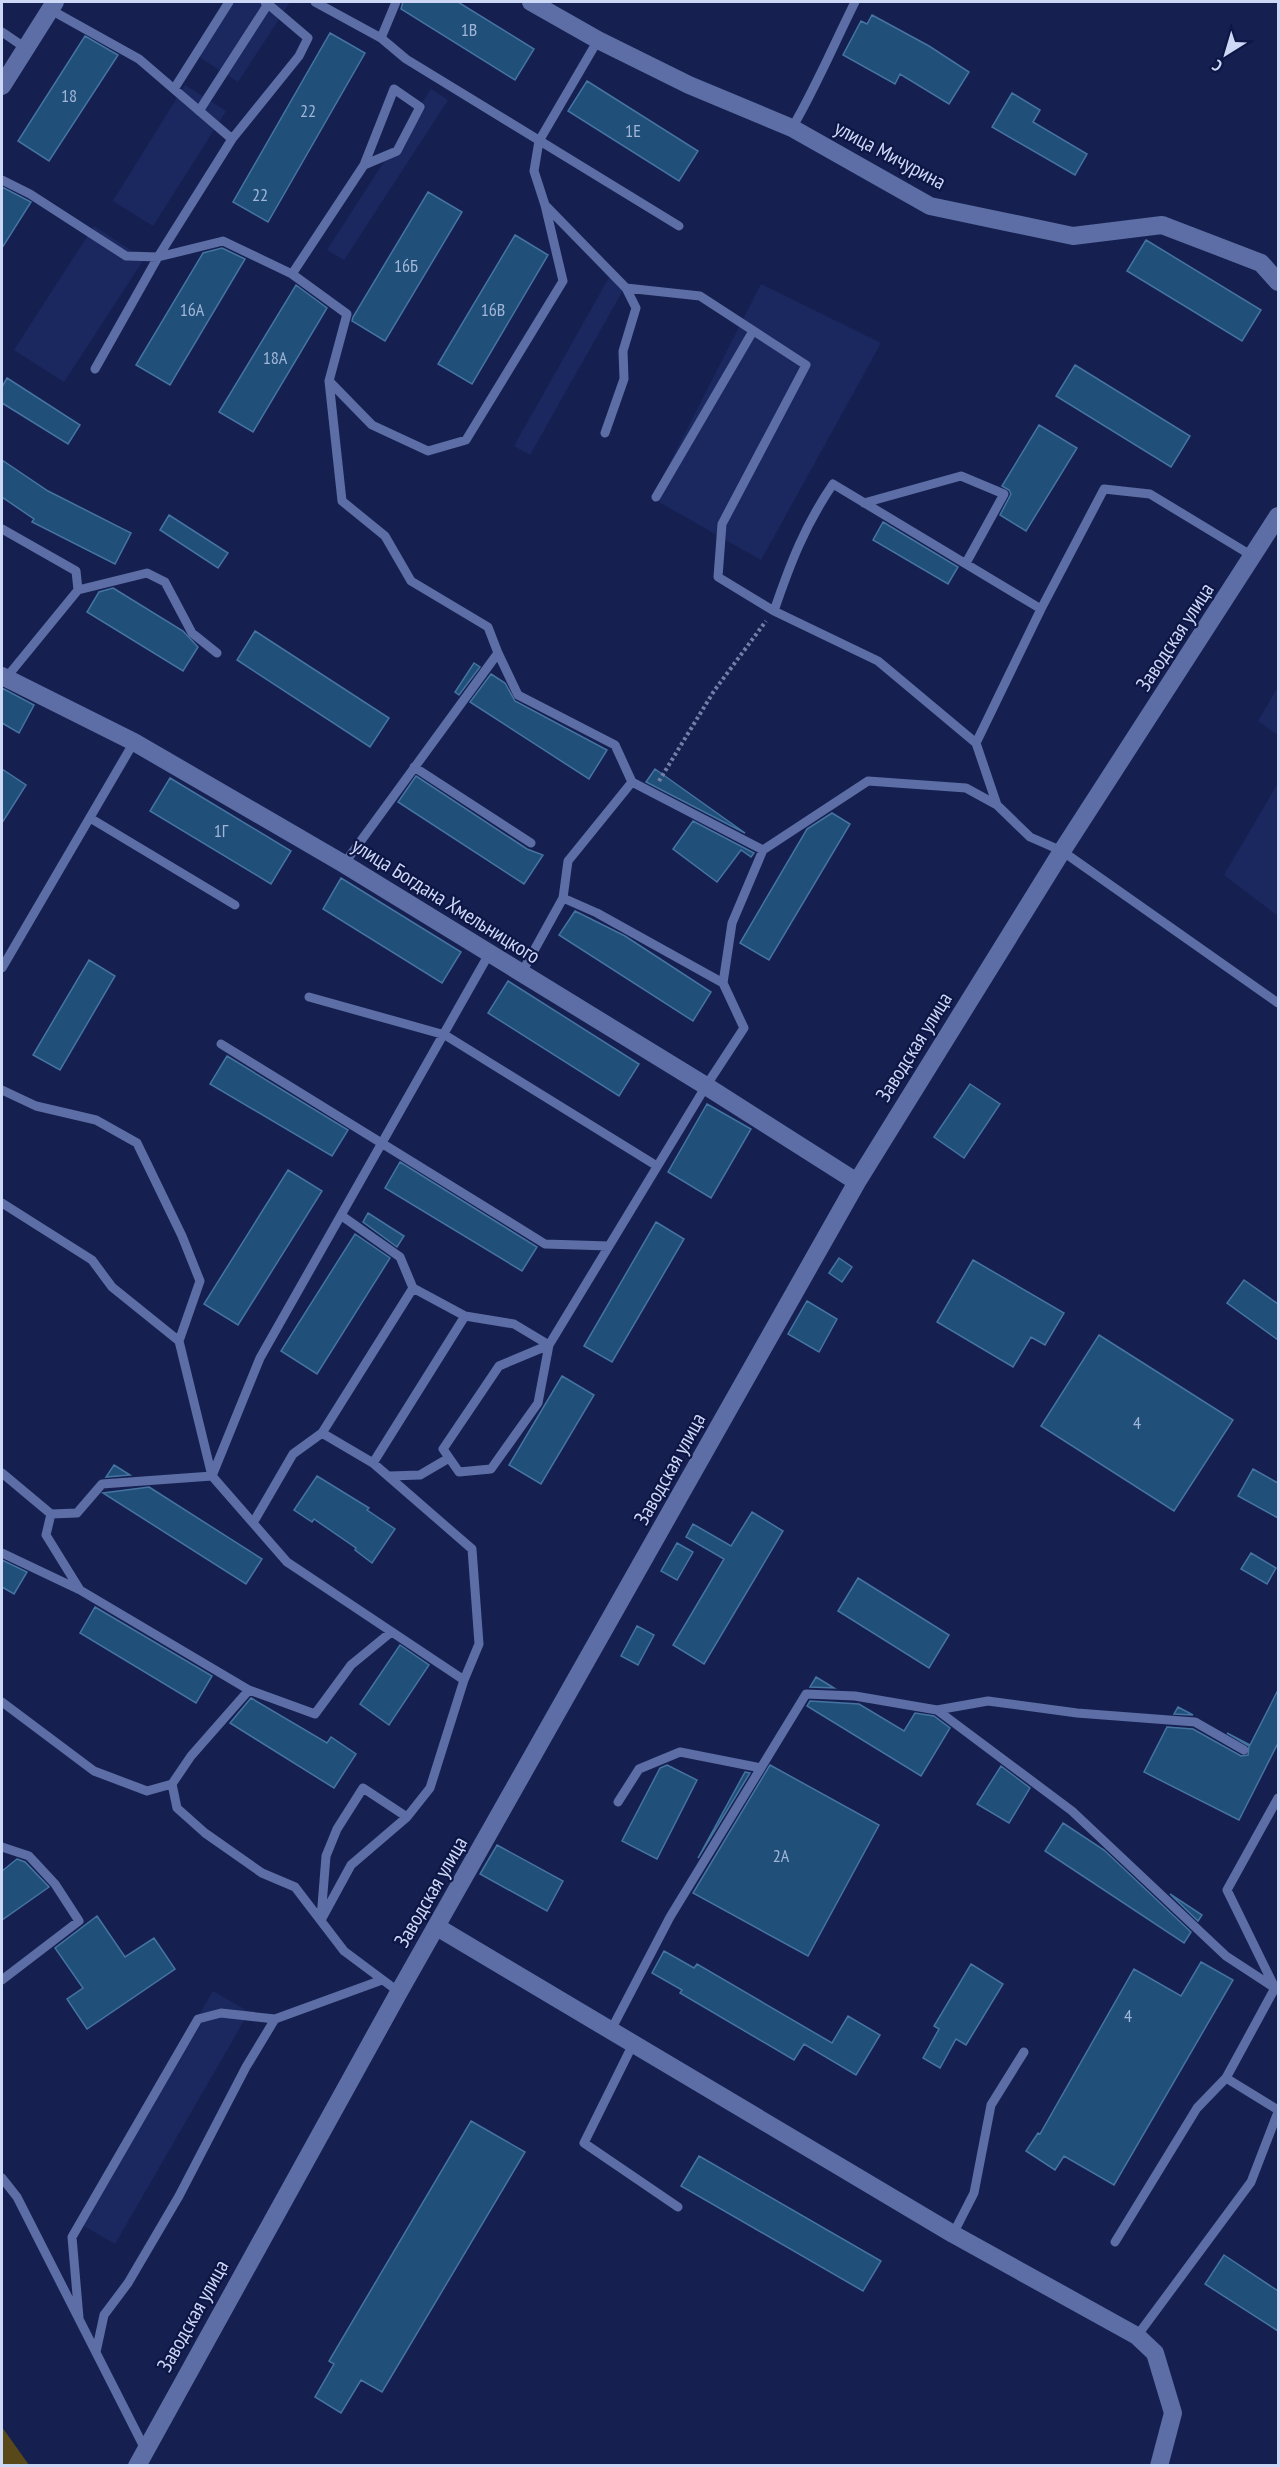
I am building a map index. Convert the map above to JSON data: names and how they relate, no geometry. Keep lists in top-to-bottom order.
{
  "streets": {
    "street": ["улица Мичурина", "Заводская улица", "улица Богдана Хмельницкого"]
  },
  "crossings": [
    ["Заводская улица", "улица Богдана Хмельницкого"]
  ],
  "house_numbers": [
    "1В",
    "18",
    "22",
    "1Е",
    "22",
    "16Б",
    "16А",
    "16В",
    "18А",
    "1Г",
    "4",
    "2А",
    "4"
  ],
  "north": "bottom left"
}
